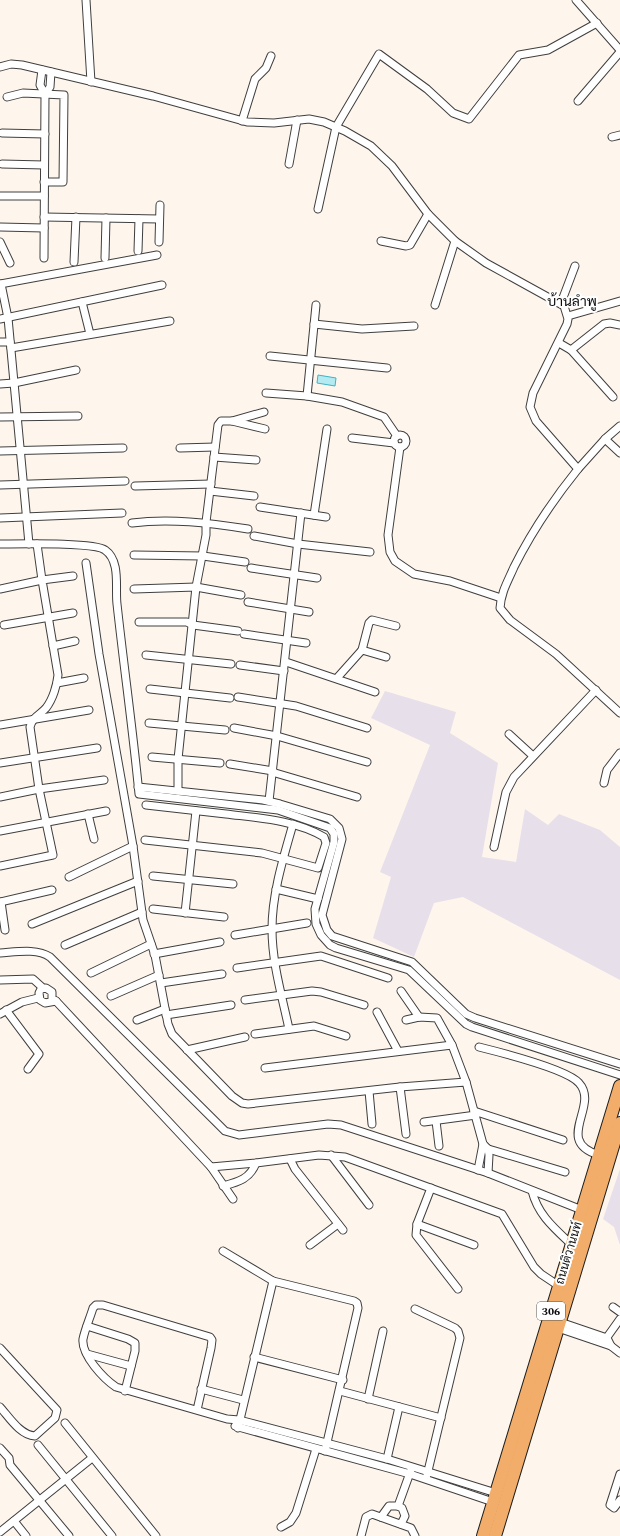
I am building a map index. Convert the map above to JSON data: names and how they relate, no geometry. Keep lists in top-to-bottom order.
{
  "streets": {
    "main road": ["ถนนติวานนท์", "306"]
  },
  "districts": ["บ้านลำพู"]
}
